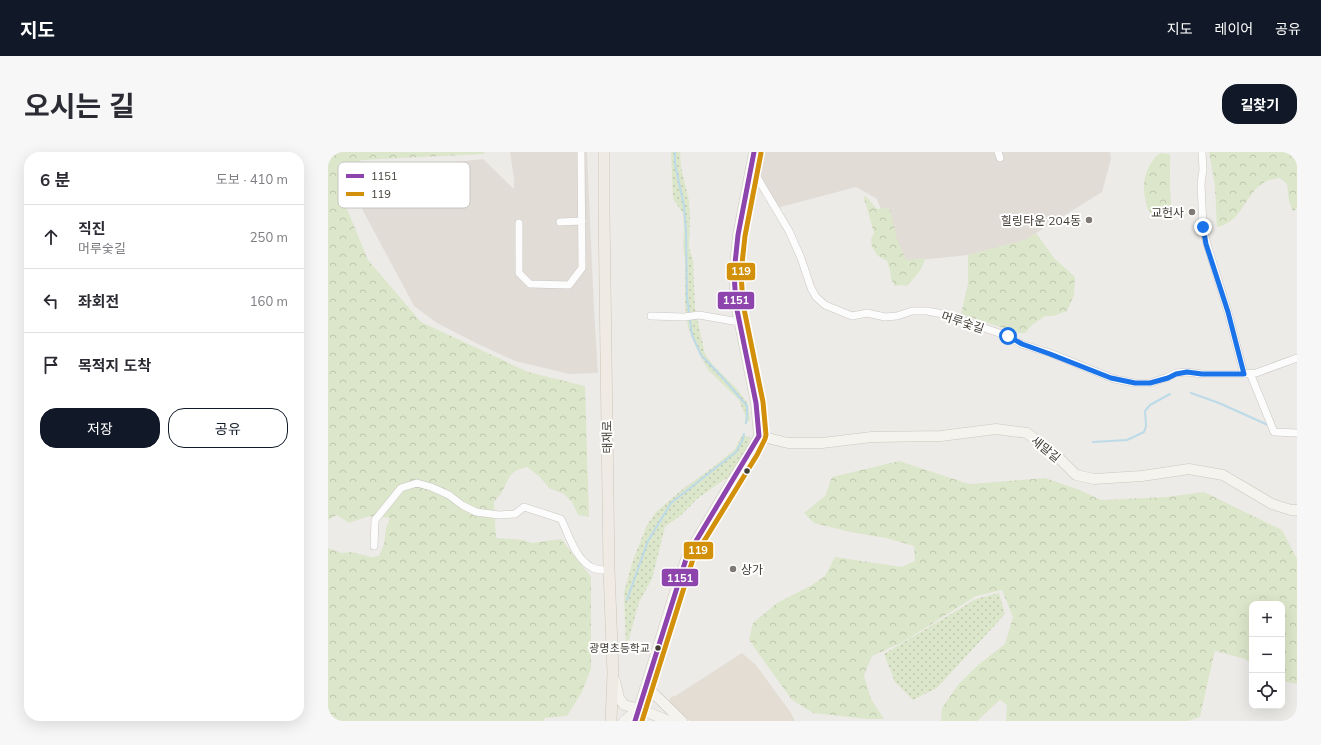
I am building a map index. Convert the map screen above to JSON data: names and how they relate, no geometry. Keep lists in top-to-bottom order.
{
  "streets": {
    "main road": ["태재로", "새말길"],
    "street": ["머루숯길"]
  },
  "places": [
    "교헌사",
    "힐링타운 204동",
    "상가",
    "광명초등학교"
  ],
  "lines": ["transit line 1151", "transit line 119"],
  "legend": ["1151", "119"],
  "page": {
    "header": "지도",
    "nav": ["지도", "레이어", "공유"],
    "title": "오시는 길",
    "buttons": [
      "길찾기",
      ["저장", "공유"]
    ],
    "heading": ["6 분", "도보 · 410 m"],
    "list": [
      ["직진", "머루숯길", "250 m"],
      ["좌회전", "160 m"],
      "목적지 도착"
    ],
    "map_buttons": ["+", "−"]
  }
}
